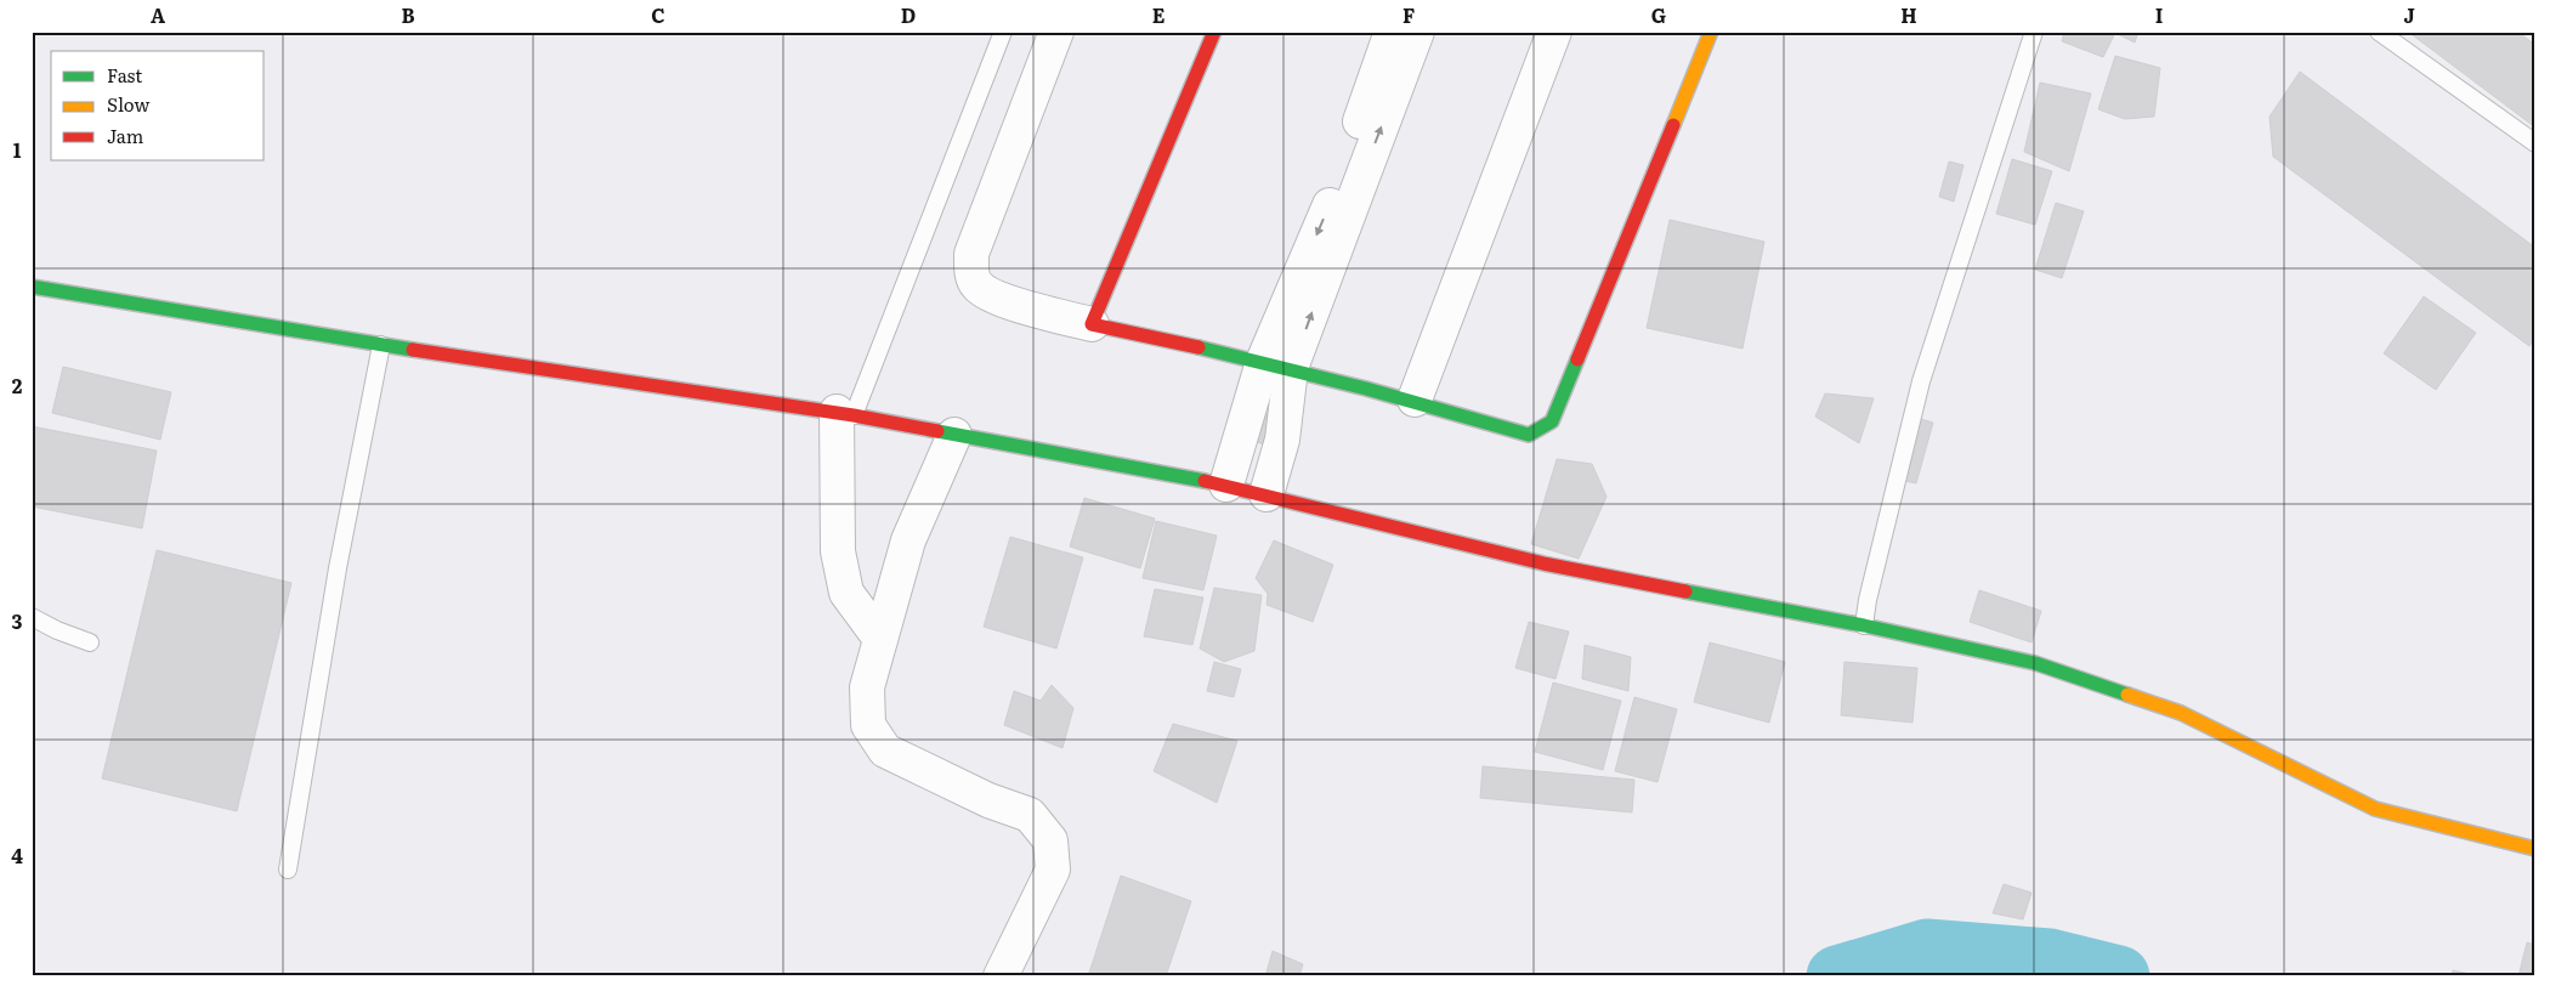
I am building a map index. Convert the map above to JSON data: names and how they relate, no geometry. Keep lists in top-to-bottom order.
{
  "legend": ["Fast", "Slow", "Jam"],
  "grid": {
    "columns": [
      "A",
      "B",
      "C",
      "D",
      "E",
      "F",
      "G",
      "H",
      "I",
      "J"
    ],
    "rows": [
      "1",
      "2",
      "3",
      "4"
    ]
  }
}
